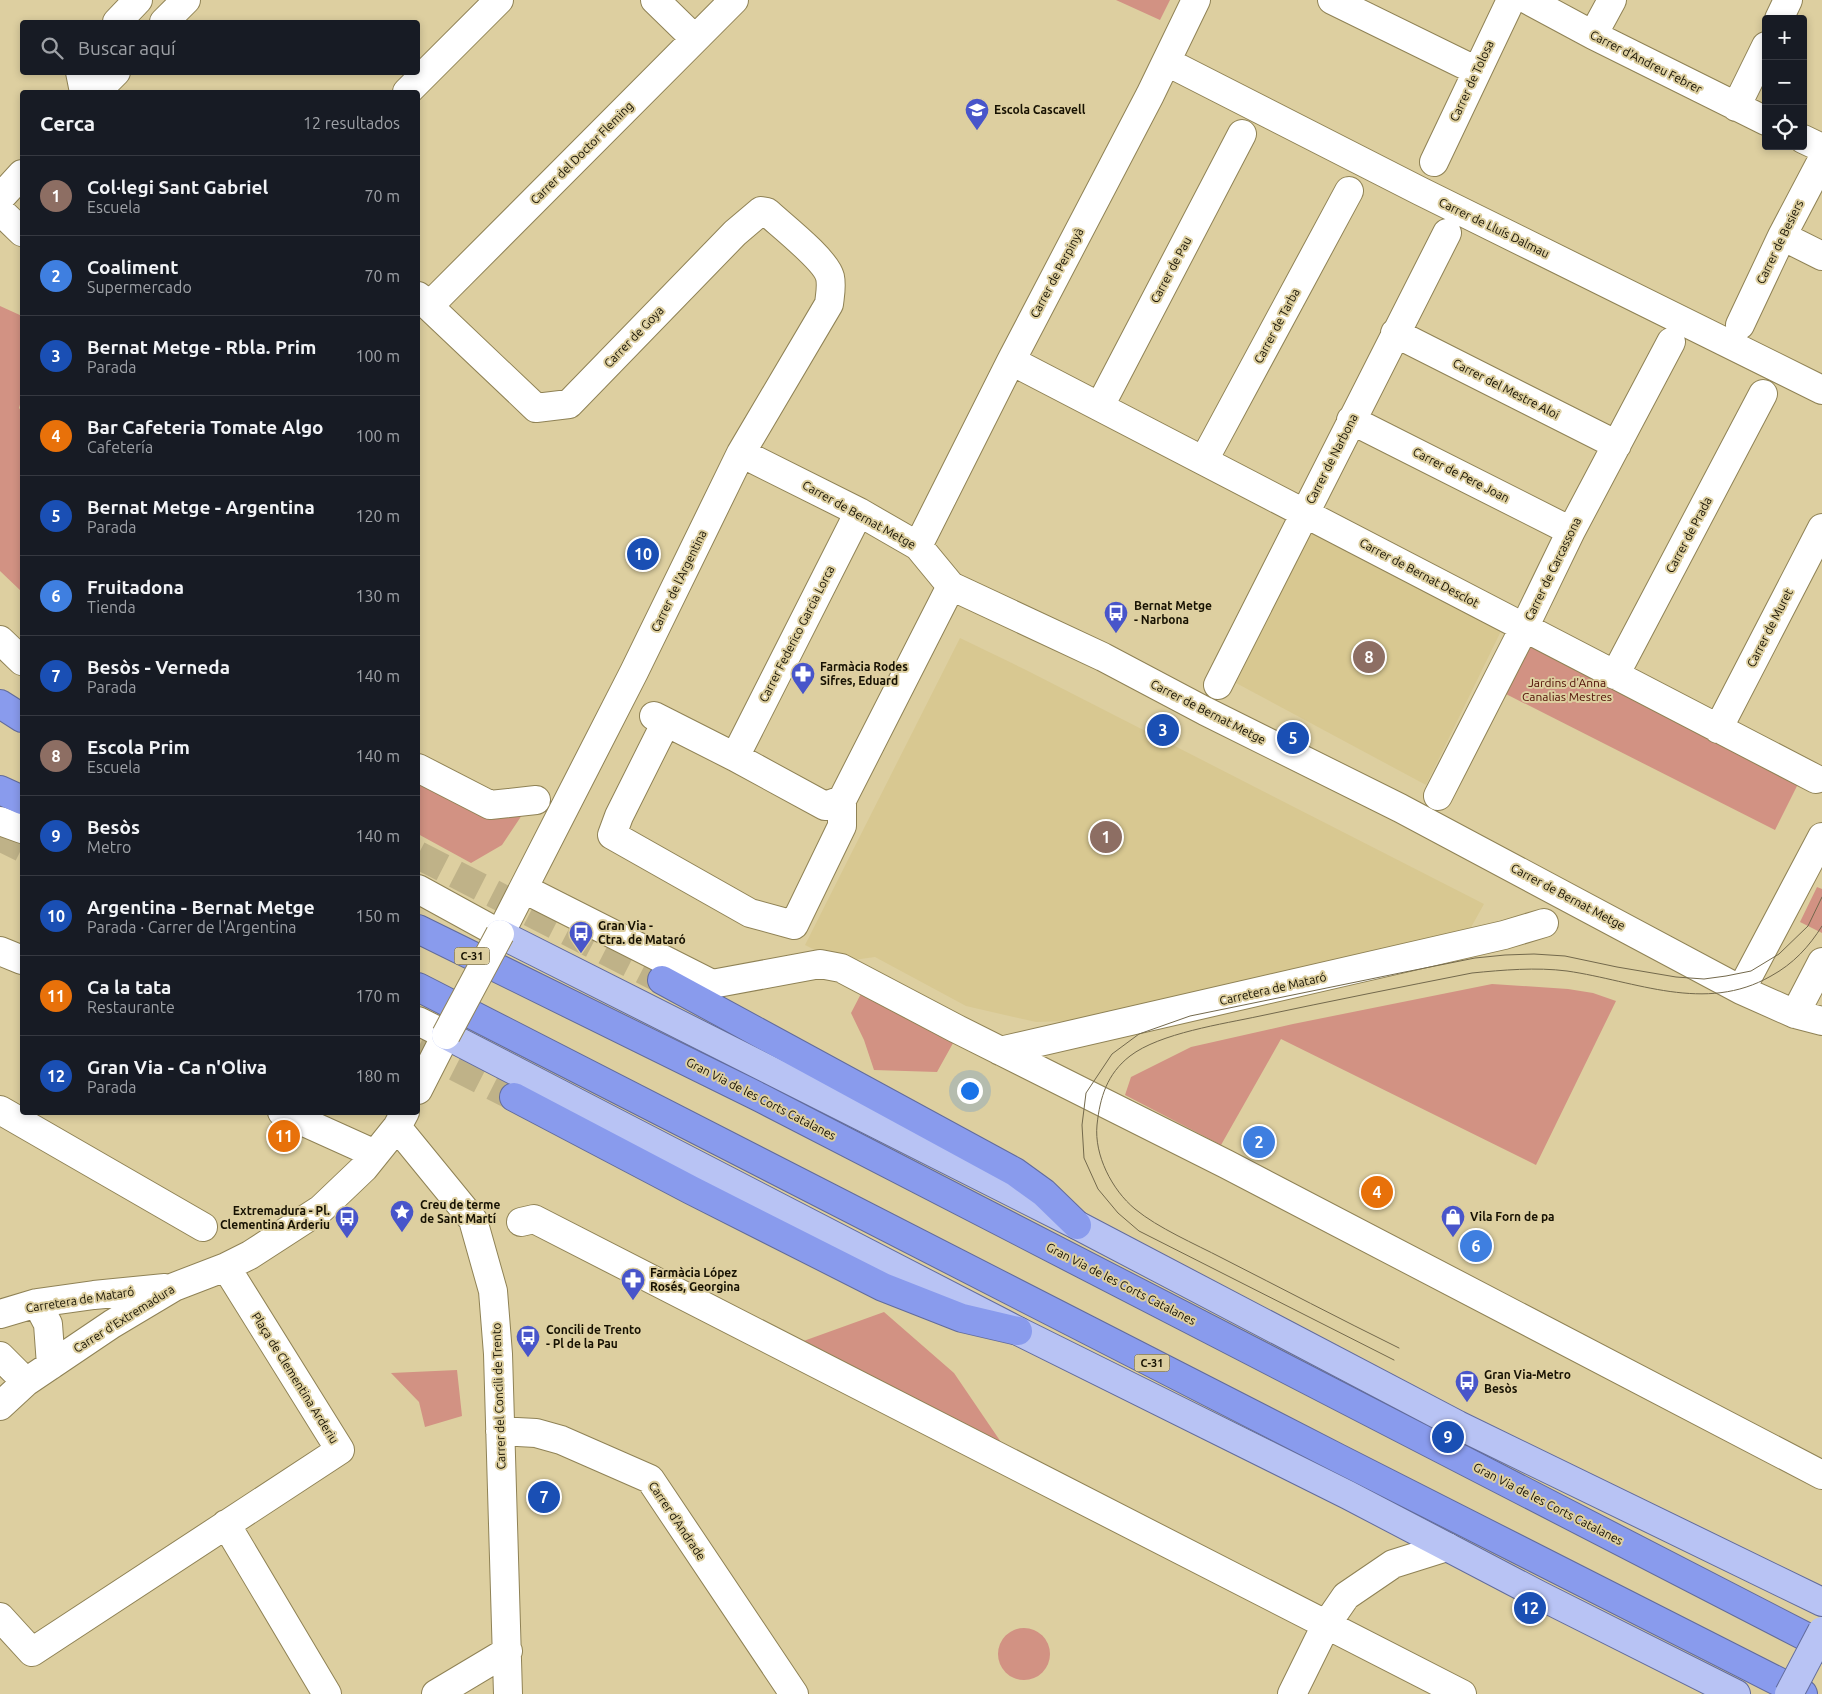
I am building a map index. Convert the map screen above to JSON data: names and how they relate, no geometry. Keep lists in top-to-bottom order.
{
  "streets": {
    "highway": ["C-31", "Gran Via de les Corts Catalanes"],
    "street": [
      "Carrer d'Andreu Febrer",
      "Carrer de Tolosa",
      "Carrer del Doctor Fleming",
      "Carrer de Lluís Dalmau",
      "Carrer de Besiers",
      "Carrer de Pau",
      "Carrer de Perpinyà",
      "Carrer de Tarba",
      "Carrer de Goya",
      "Carrer del Mestre Aloi",
      "Carrer de Narbona",
      "Carrer de Pere Joan",
      "Carrer de Bernat Metge",
      "Carrer de Prada",
      "Carrer de Carcassona",
      "Carrer de Bernat Desclot",
      "Carrer de l'Argentina",
      "Carrer de Muret",
      "Carrer Federico Garcia Lorca",
      "Carretera de Mataró",
      "Carrer d'Extremadura",
      "Plaça de Clementina Arderiu",
      "Carrer del Concili de Trento",
      "Carrer d'Andrade"
    ]
  },
  "crossings": [
    ["Carrer del Doctor Fleming", "Carrer de Goya"],
    ["Carrer de Lluís Dalmau", "Carrer de Perpinyà"],
    ["Carrer de Pau", "Carrer de Bernat Desclot"],
    ["Carrer de Perpinyà", "Carrer de Bernat Metge"],
    ["Carrer de Tarba", "Carrer de Bernat Desclot"],
    ["Carrer de Goya", "Carrer de l'Argentina"],
    ["Carrer del Mestre Aloi", "Carrer de Narbona"],
    ["Carrer del Mestre Aloi", "Carrer de Carcassona"],
    ["Carrer de Narbona", "Carrer de Pere Joan"],
    ["Carrer de Narbona", "Carrer de Bernat Desclot"],
    ["Carrer de Pere Joan", "Carrer de Carcassona"],
    ["Carrer de Bernat Metge", "Carrer de l'Argentina"],
    ["Carrer de Bernat Metge", "Carrer Federico Garcia Lorca"],
    ["Carrer de Prada", "Carrer de Bernat Desclot"],
    ["Carrer de Carcassona", "Carrer de Bernat Desclot"],
    ["Carrer de Bernat Desclot", "Carrer de Muret"],
    ["Carretera de Mataró", "Carrer d'Extremadura"],
    ["Carrer d'Extremadura", "Plaça de Clementina Arderiu"],
    ["Carrer d'Extremadura", "Carrer del Concili de Trento"],
    ["Carrer del Concili de Trento", "Carrer d'Andrade"]
  ],
  "parks": ["Jardins d'Anna Canalias Mestres"],
  "places": {
    "school or university": ["Escola Cascavell"],
    "bus stop": [
      "Bernat Metge - Narbona",
      "Gran Via - Ctra. de Mataró",
      "Extremadura - Pl. Clementina Arderiu",
      "Concili de Trento - Pl de la Pau",
      "Gran Via-Metro Besòs"
    ],
    "pharmacy": ["Farmàcia Rodes Sifres, Eduard", "Farmàcia López Rosés, Georgina"],
    "place": ["Creu de terme de Sant Martí"],
    "shop": ["Vila Forn de pa"]
  },
  "page": {
    "map_buttons": ["+", "−"],
    "search": "Buscar aquí",
    "heading": ["Cerca", "12 resultados"],
    "list": [
      {
        "mark": "1",
        "name": "Col·legi Sant Gabriel",
        "note": "Escuela",
        "value": "70 m"
      },
      {
        "mark": "2",
        "name": "Coaliment",
        "note": "Supermercado",
        "value": "70 m"
      },
      {
        "mark": "3",
        "name": "Bernat Metge - Rbla. Prim",
        "note": "Parada",
        "value": "100 m"
      },
      {
        "mark": "4",
        "name": "Bar Cafeteria Tomate Algo",
        "note": "Cafetería",
        "value": "100 m"
      },
      {
        "mark": "5",
        "name": "Bernat Metge - Argentina",
        "note": "Parada",
        "value": "120 m"
      },
      {
        "mark": "6",
        "name": "Fruitadona",
        "note": "Tienda",
        "value": "130 m"
      },
      {
        "mark": "7",
        "name": "Besòs - Verneda",
        "note": "Parada",
        "value": "140 m"
      },
      {
        "mark": "8",
        "name": "Escola Prim",
        "note": "Escuela",
        "value": "140 m"
      },
      {
        "mark": "9",
        "name": "Besòs",
        "note": "Metro",
        "value": "140 m"
      },
      {
        "mark": "10",
        "name": "Argentina - Bernat Metge",
        "note": "Parada · Carrer de l'Argentina",
        "value": "150 m"
      },
      {
        "mark": "11",
        "name": "Ca la tata",
        "note": "Restaurante",
        "value": "170 m"
      },
      {
        "mark": "12",
        "name": "Gran Via - Ca n'Oliva",
        "note": "Parada",
        "value": "180 m"
      }
    ],
    "pins": [
      "10",
      "8",
      "3",
      "5",
      "1",
      "11",
      "2",
      "4",
      "6",
      "9",
      "7",
      "12"
    ]
  }
}
